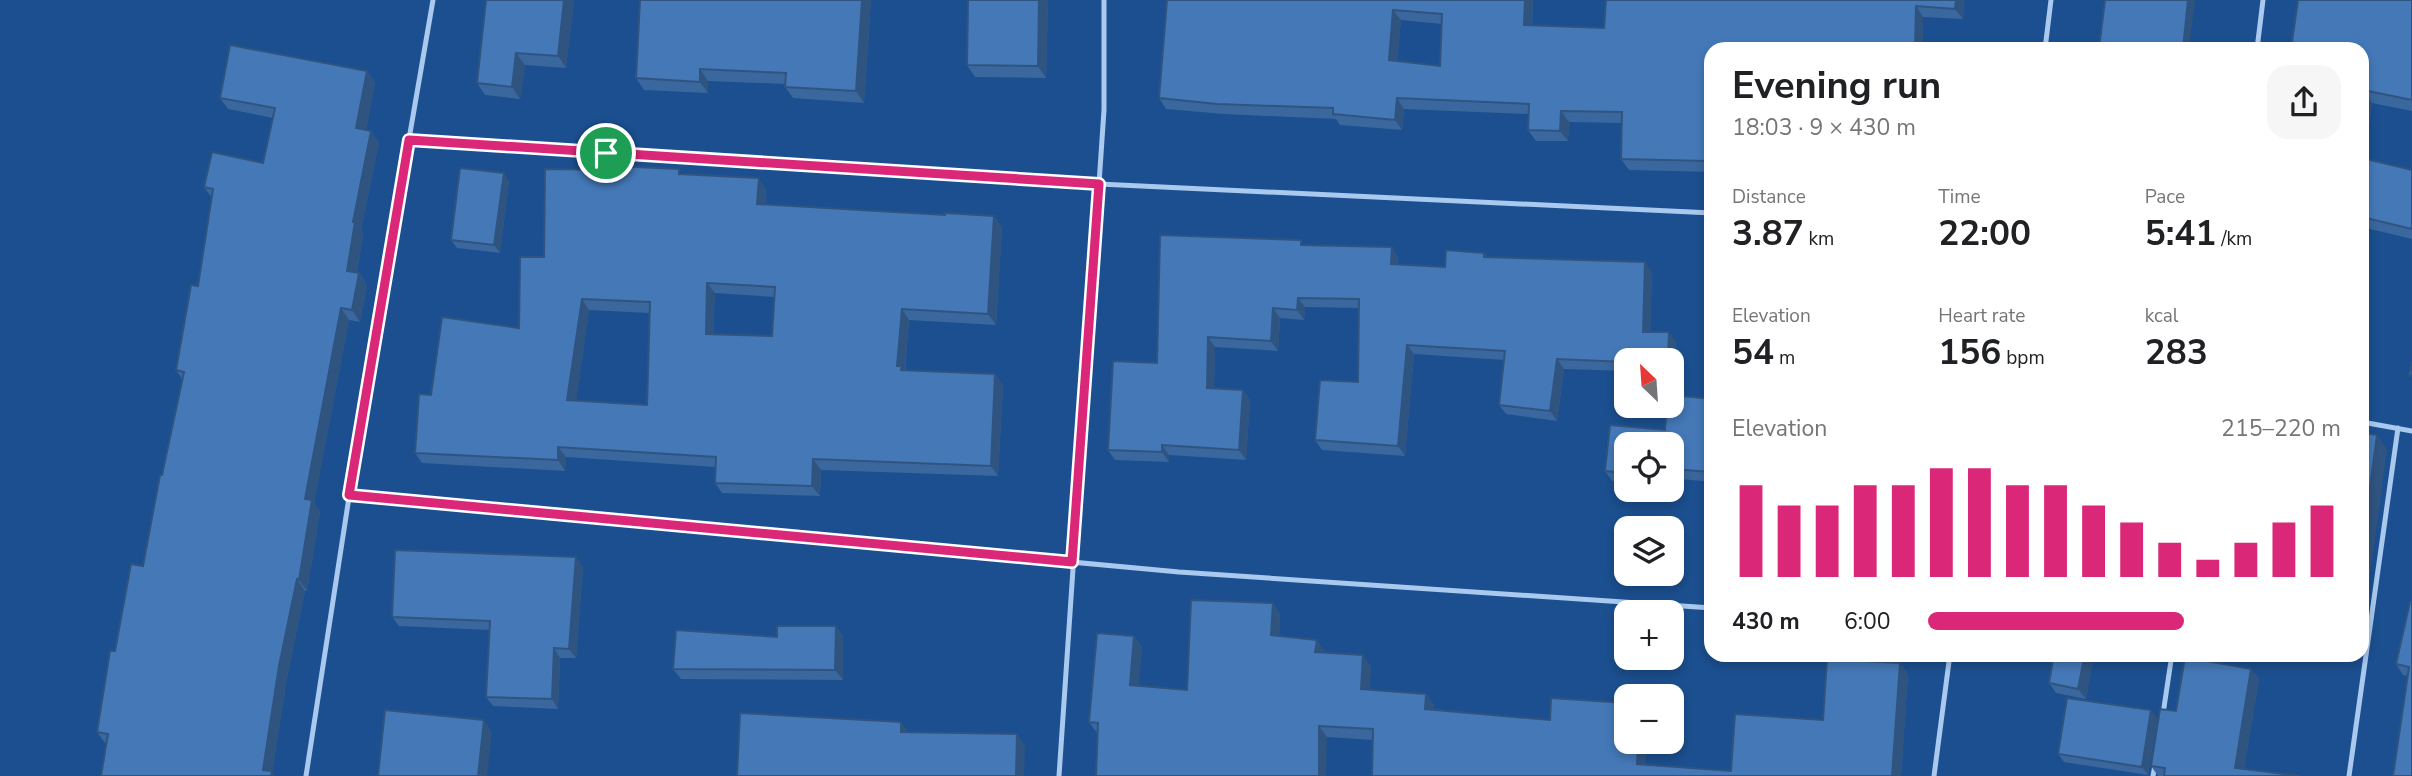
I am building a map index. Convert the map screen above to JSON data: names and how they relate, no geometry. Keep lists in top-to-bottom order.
{
  "north": "top left",
  "page": {
    "heading": ["Evening run", "18:03 · 9 × 430 m"],
    "stats": [
      ["Distance", "3.87 km"],
      ["Time", "22:00"],
      ["Pace", "5:41 /km"],
      ["Elevation", "54 m"],
      ["Heart rate", "156 bpm"],
      ["kcal", "283"]
    ],
    "map_buttons": ["+", "−"],
    "chart": ["Elevation", "215–220 m"],
    "list": [
      {
        "name": "430 m",
        "note": "6:00"
      }
    ]
  }
}
